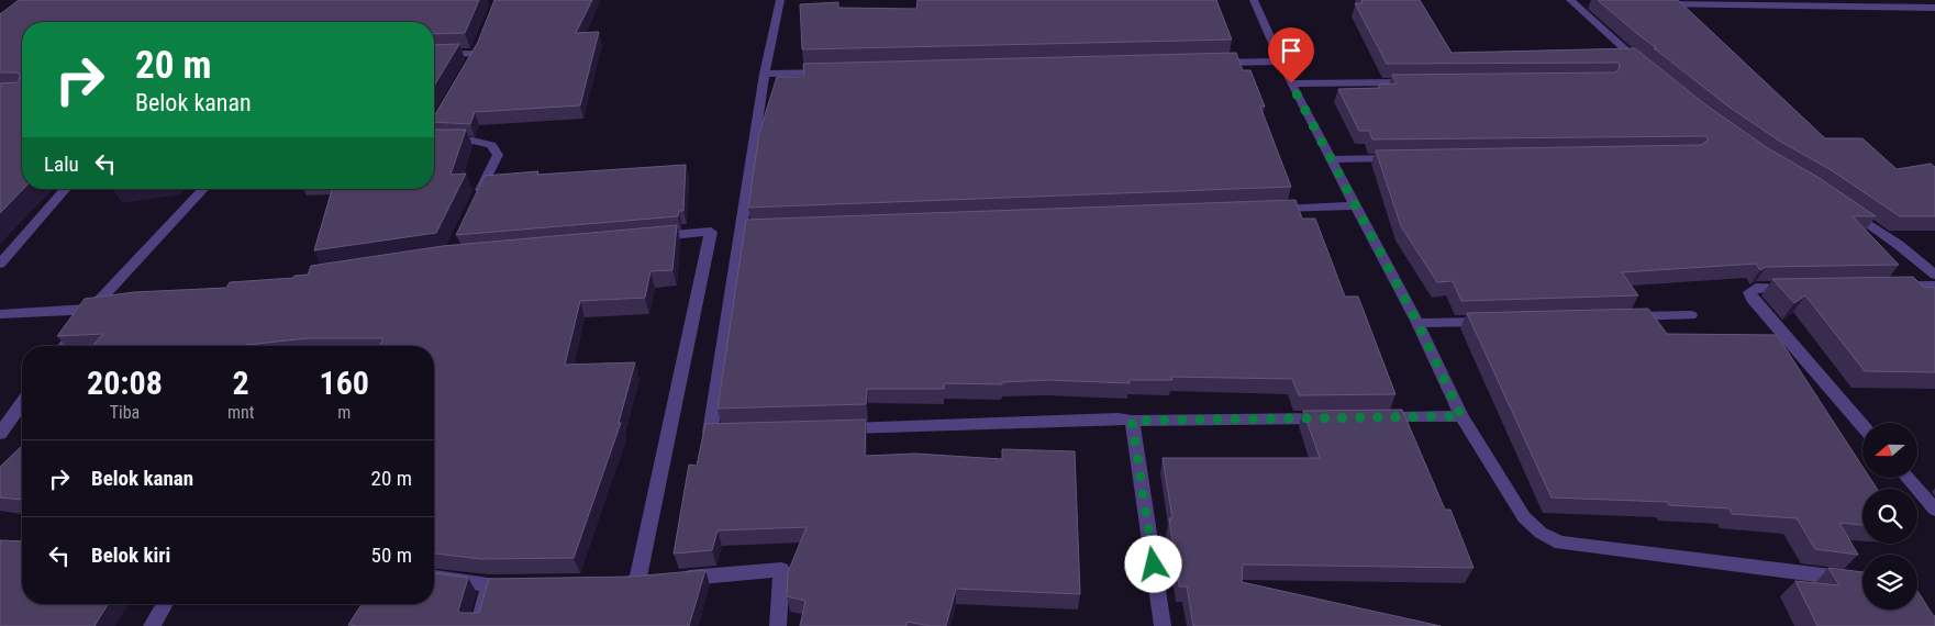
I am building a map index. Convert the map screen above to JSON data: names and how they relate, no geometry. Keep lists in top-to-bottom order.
{
  "north": "left",
  "page": {
    "turn": ["20 m", "Belok kanan"],
    "then": "Lalu",
    "eta": [
      "20:08",
      "Tiba",
      "2",
      "mnt",
      "160",
      "m"
    ],
    "list": [
      {
        "name": "Belok kanan",
        "value": "20 m"
      },
      {
        "name": "Belok kiri",
        "value": "50 m"
      }
    ]
  }
}
